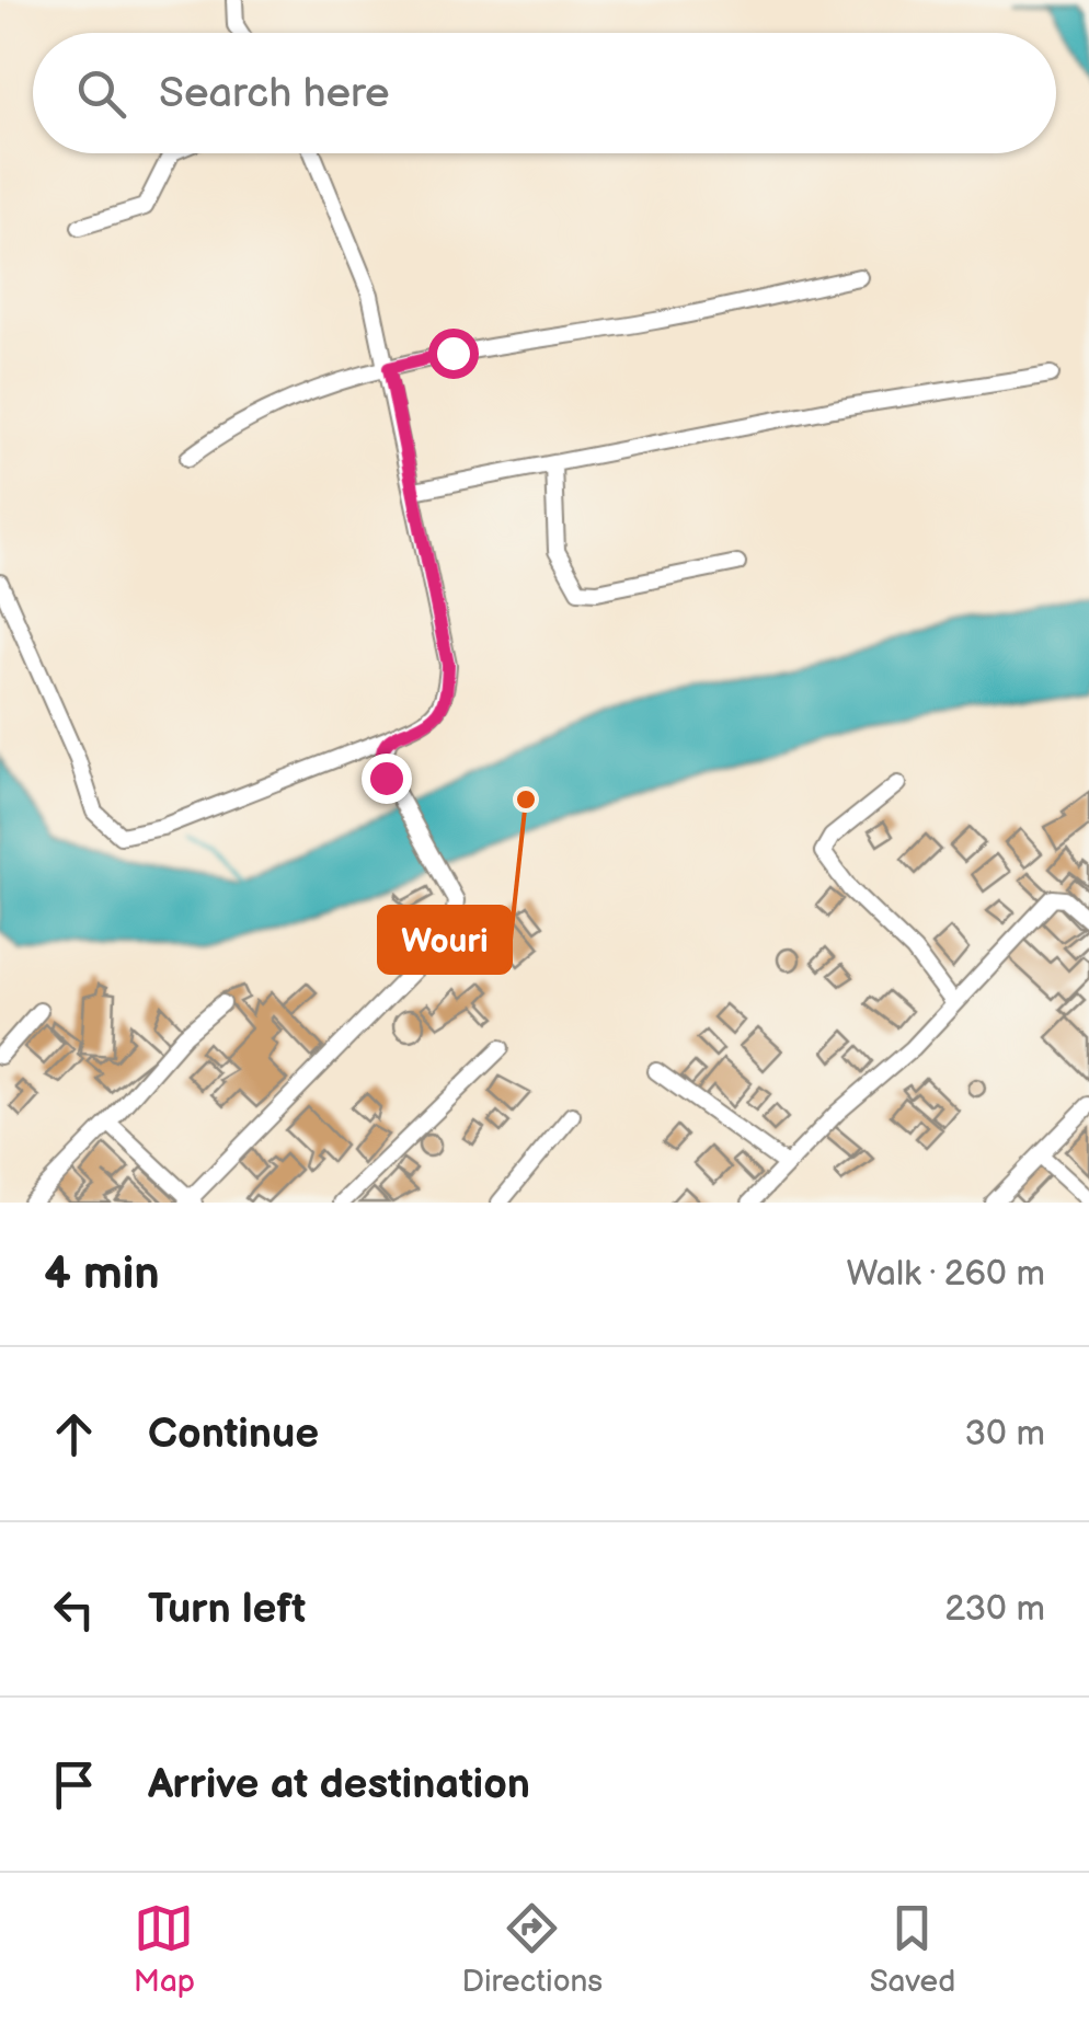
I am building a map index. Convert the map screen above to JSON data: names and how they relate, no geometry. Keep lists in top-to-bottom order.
{
  "places": ["Wouri"],
  "page": {
    "search": "Search here",
    "heading": ["4 min", "Walk · 260 m"],
    "list": [
      ["Continue", "30 m"],
      ["Turn left", "230 m"],
      "Arrive at destination"
    ],
    "nav": ["Map", "Directions", "Saved"]
  }
}
